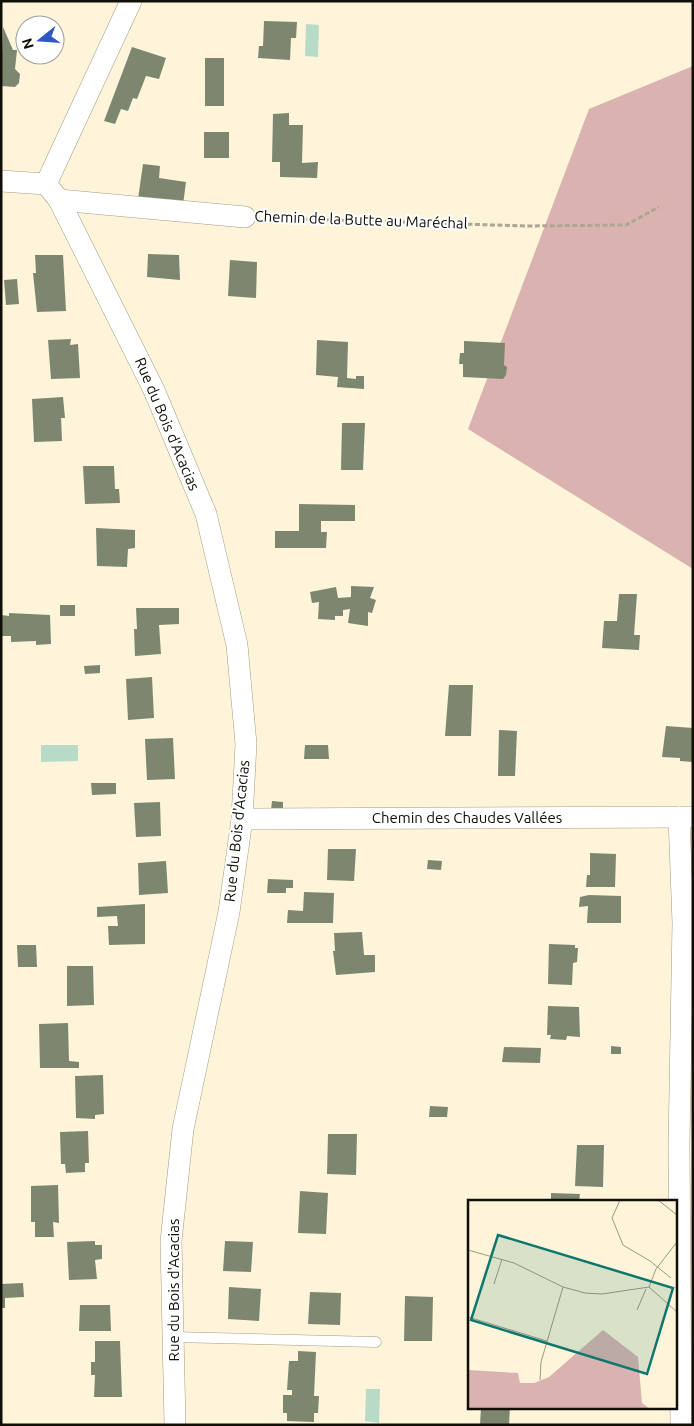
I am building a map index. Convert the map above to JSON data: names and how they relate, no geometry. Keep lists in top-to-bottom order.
{
  "streets": {
    "street": ["Chemin de la Butte au Maréchal", "Rue du Bois d'Acacias", "Chemin des Chaudes Vallées"]
  },
  "crossings": [
    ["Chemin de la Butte au Maréchal", "Rue du Bois d'Acacias"],
    ["Rue du Bois d'Acacias", "Chemin des Chaudes Vallées"]
  ],
  "north": "left"
}
